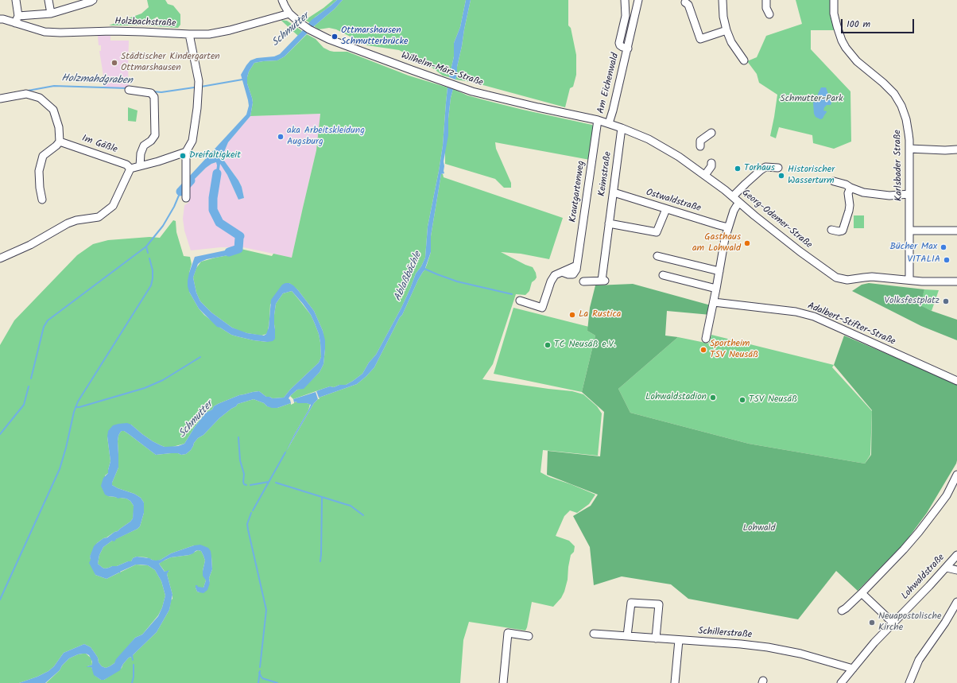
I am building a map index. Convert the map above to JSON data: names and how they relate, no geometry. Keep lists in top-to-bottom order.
{
  "streets": {
    "street": [
      "Holzbachstraße",
      "Wilhelm-März-Straße",
      "Am Eichenwald",
      "Im Gäßle",
      "Karlsbader Straße",
      "Keimstraße",
      "Krautgartenweg",
      "Ostwaldstraße",
      "Georg-Odemer-Straße",
      "Adalbert-Stifter-Straße",
      "Lohwaldstraße",
      "Schillerstraße"
    ]
  },
  "crossings": [
    ["Holzbachstraße", "Wilhelm-März-Straße"],
    ["Wilhelm-März-Straße", "Krautgartenweg"],
    ["Wilhelm-März-Straße", "Georg-Odemer-Straße"],
    ["Am Eichenwald", "Georg-Odemer-Straße"],
    ["Karlsbader Straße", "Georg-Odemer-Straße"],
    ["Keimstraße", "Ostwaldstraße"],
    ["Keimstraße", "Georg-Odemer-Straße"],
    ["Krautgartenweg", "Georg-Odemer-Straße"],
    ["Lohwaldstraße", "Schillerstraße"]
  ],
  "water": ["Schmutter", "Holzmahdgraben", "Ablaßbächle"],
  "parks": ["Schmutter-Park", "Lohwald"],
  "places": [
    "Ottmarshausen Schmutterbrücke",
    "Städtischer Kindergarten Ottmarshausen",
    "aka Arbeitskleidung Augsburg",
    "Dreifaltigkeit",
    "Torhaus",
    "Historischer Wasserturm",
    "Gasthaus am Lohwald",
    "Bücher Max",
    "VITALIA",
    "Volksfestplatz",
    "La Rustica",
    "TC Neusäß e.V.",
    "Sportheim TSV Neusäß",
    "Lohwaldstadion",
    "TSV Neusäß",
    "Neuapostolische Kirche"
  ],
  "scale_bar": "100 m"
}
